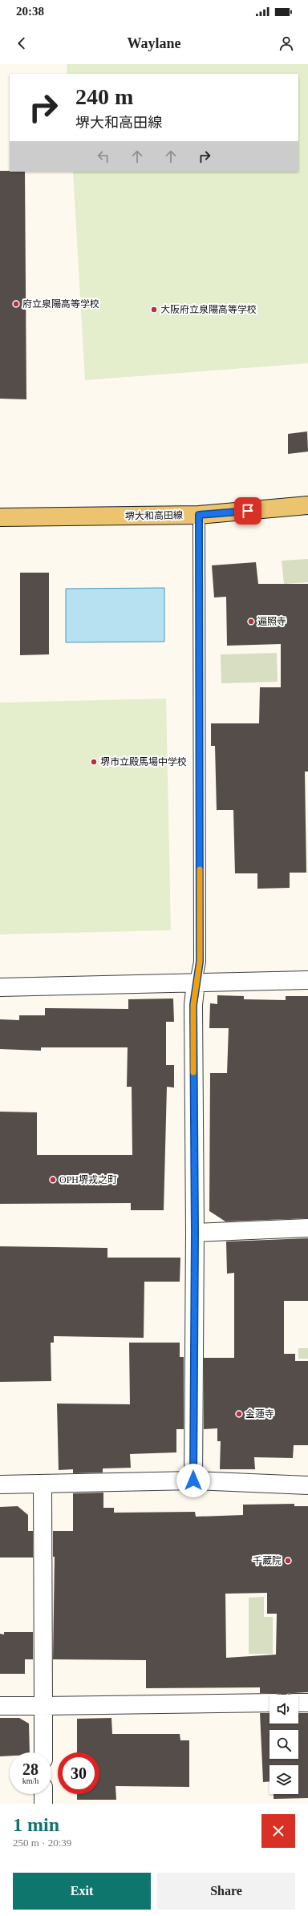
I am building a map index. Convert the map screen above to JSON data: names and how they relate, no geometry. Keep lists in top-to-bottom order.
{
  "streets": {
    "main road": ["堺大和高田線"]
  },
  "places": [
    "府立泉陽高等学校",
    "大阪府立泉陽高等学校",
    "遍照寺",
    "堺市立殿馬場中学校",
    "OPH堺戎之町",
    "金蓮寺",
    "千蔵院"
  ],
  "page": {
    "status": "20:38",
    "header": "Waylane",
    "turn": ["240 m", "堺大和高田線"],
    "speed": "28 km/h",
    "limit": "30",
    "heading": ["1 min", "250 m · 20:39"],
    "buttons": ["Exit", "Share"]
  }
}
